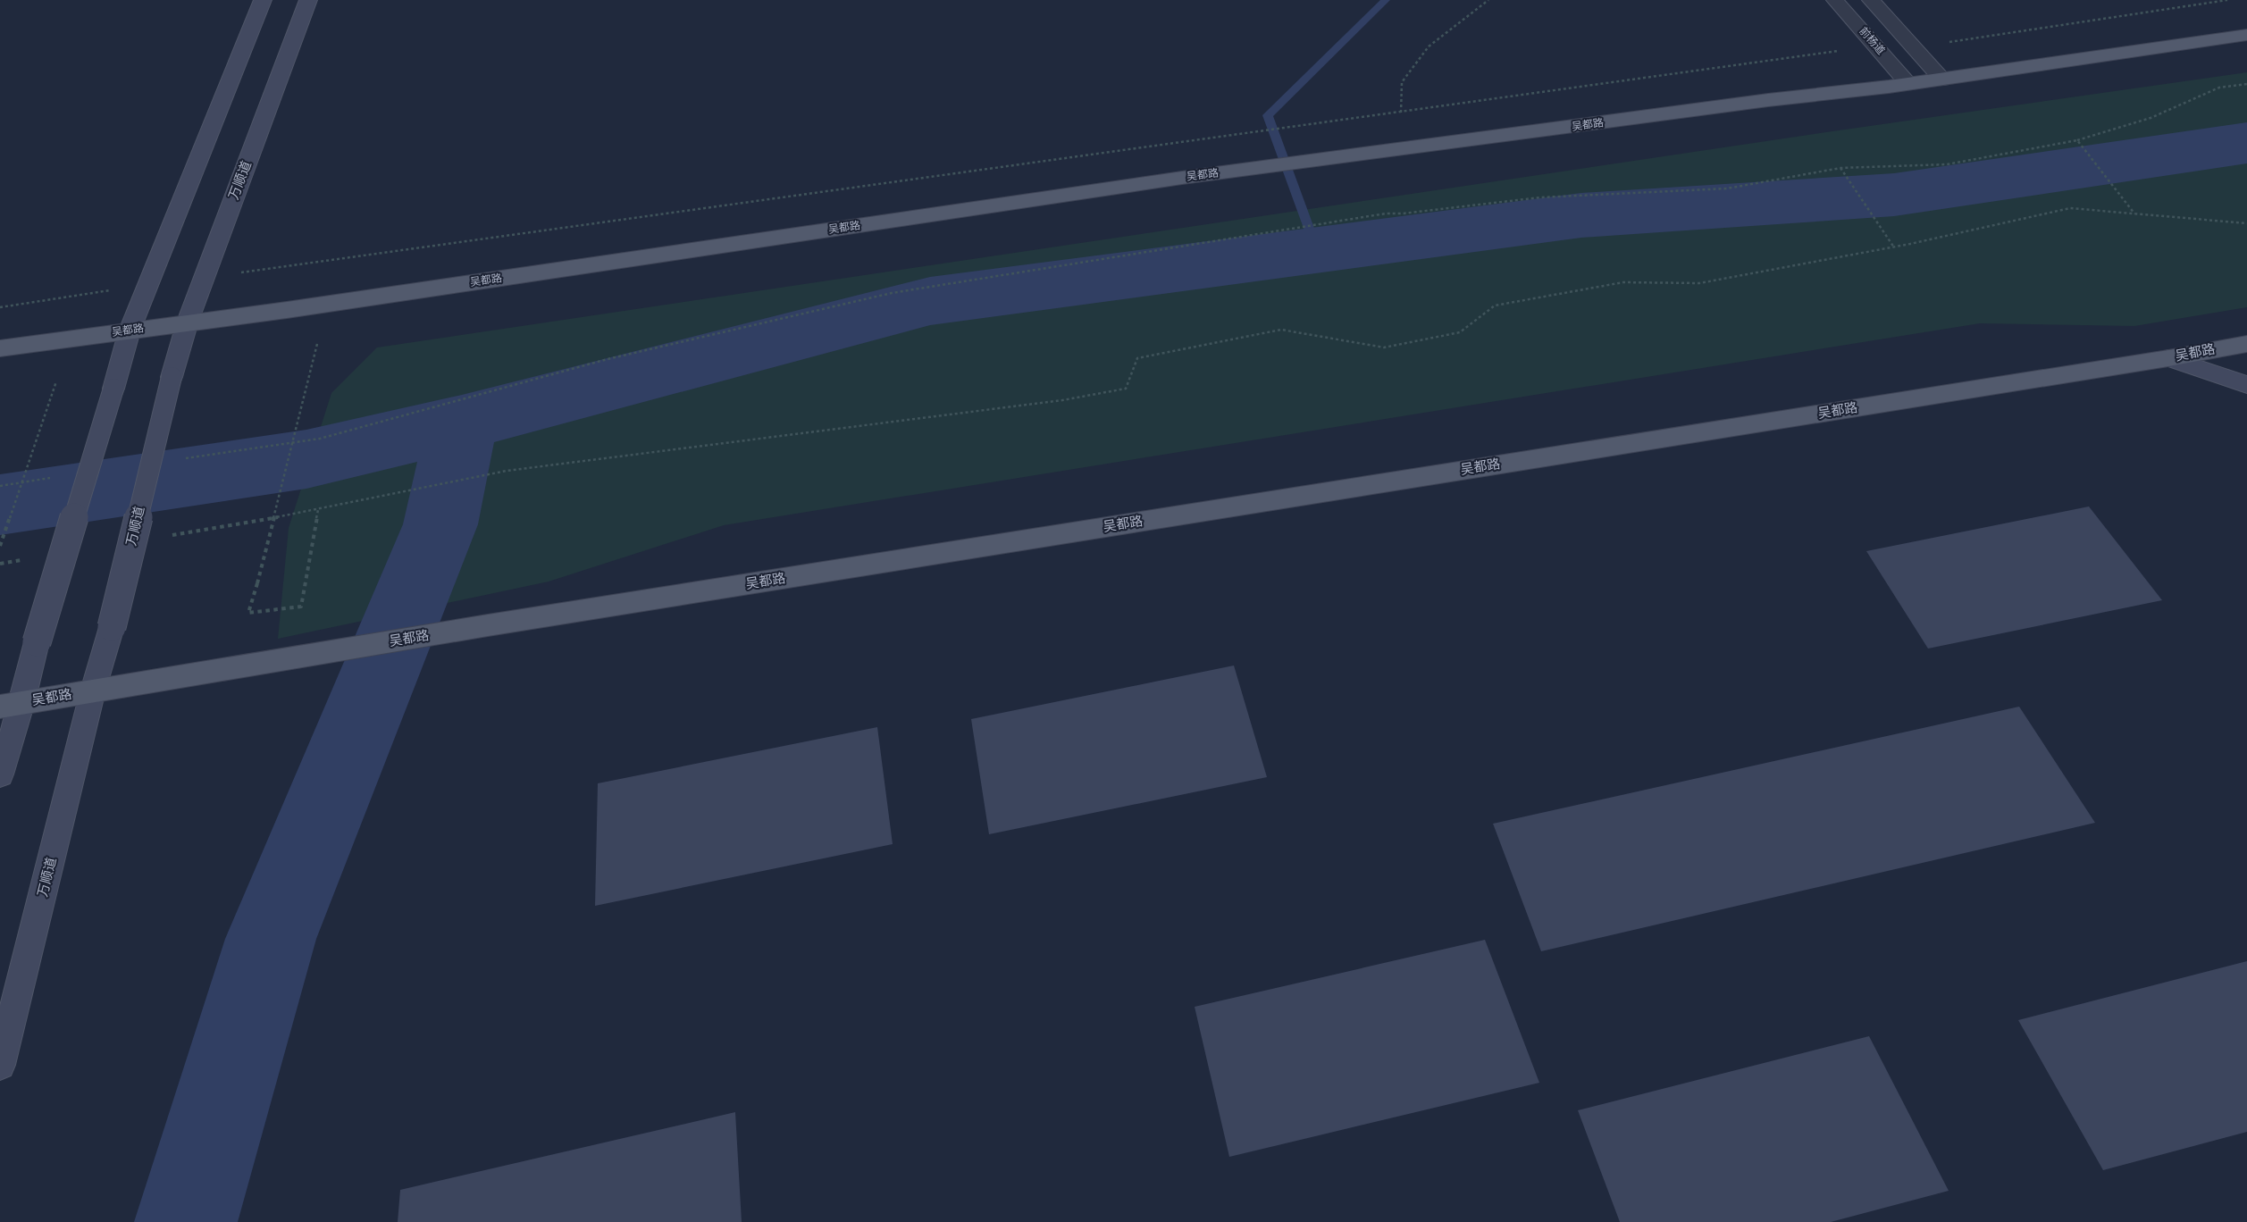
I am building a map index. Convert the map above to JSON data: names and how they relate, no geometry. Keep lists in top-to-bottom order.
{
  "streets": {
    "main road": ["吴都路"],
    "street": ["前杨道", "万顺道"]
  },
  "crossings": [
    ["前杨道", "吴都路"],
    ["吴都路", "万顺道"]
  ]
}
